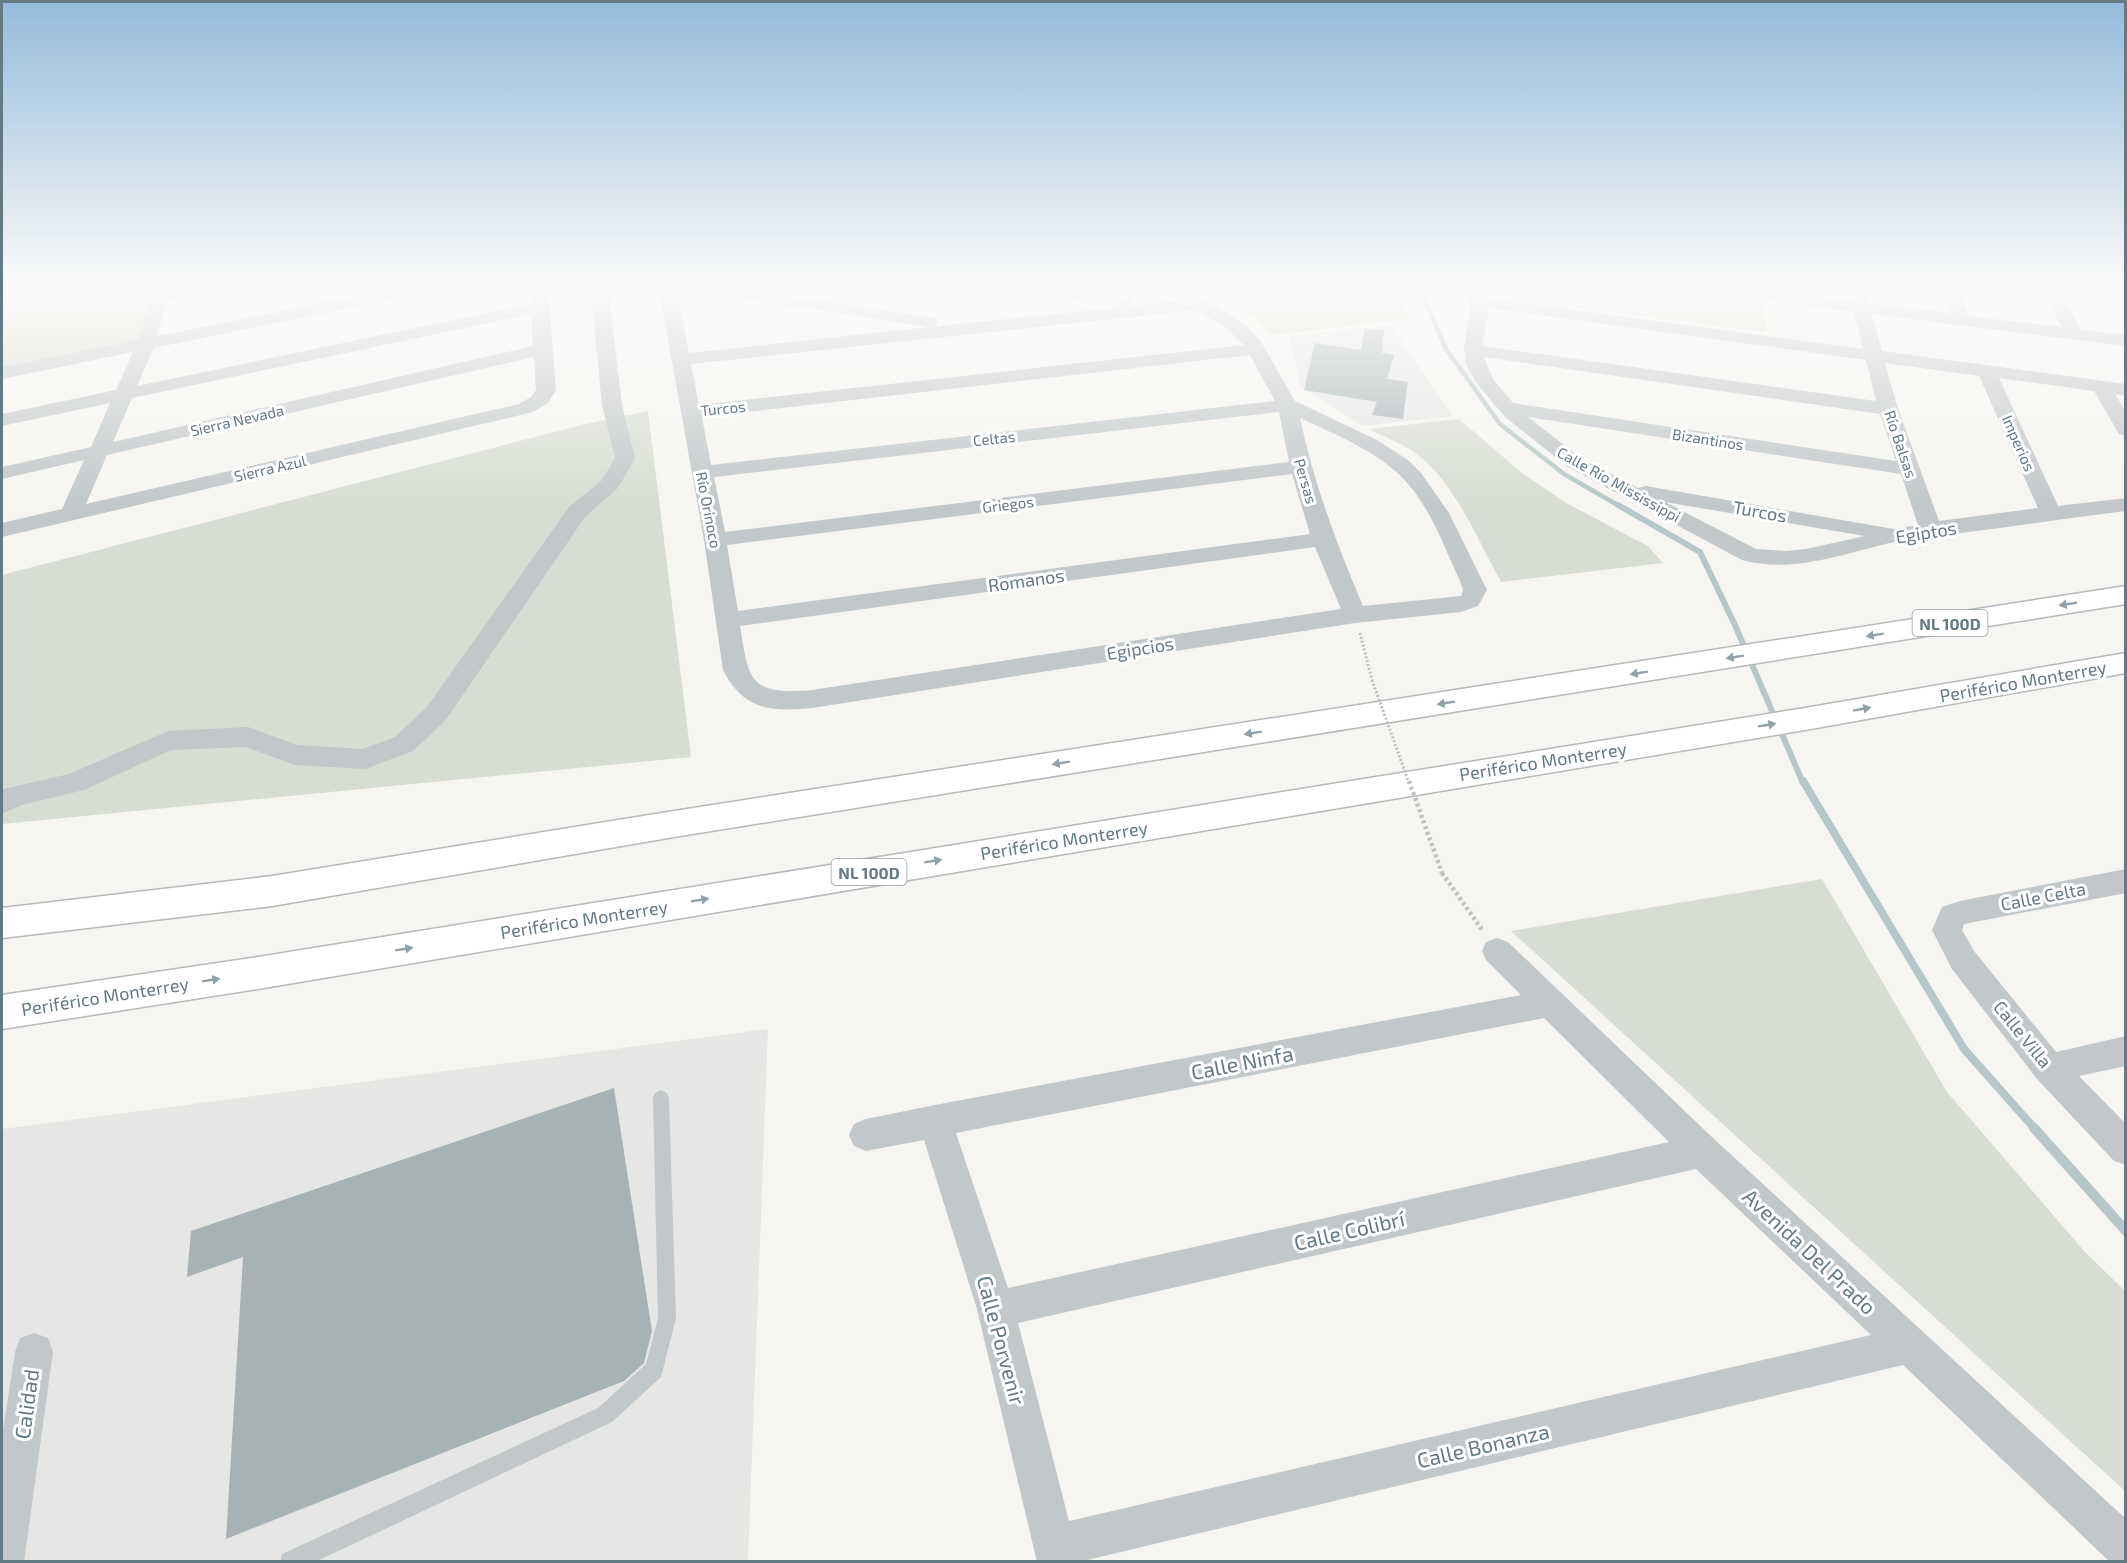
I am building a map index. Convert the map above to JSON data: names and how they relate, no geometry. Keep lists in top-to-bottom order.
{
  "streets": {
    "highway": ["NL 100D", "Periférico Monterrey"],
    "street": [
      "Turcos",
      "Sierra Nevada",
      "Celtas",
      "Bizantinos",
      "Imperios",
      "Río Balsas",
      "Sierra Azul",
      "Persas",
      "Calle Río Mississippi",
      "Griegos",
      "Río Orinoco",
      "Egiptos",
      "Romanos",
      "Egipcios",
      "Calle Celta",
      "Calle Villa",
      "Calle Ninfa",
      "Calle Colibrí",
      "Avenida Del Prado",
      "Calle Porvenir",
      "Calidad",
      "Calle Bonanza"
    ]
  },
  "crossings": [
    ["Turcos", "Calle Río Mississippi"],
    ["Turcos", "Río Orinoco"],
    ["Turcos", "Egiptos"],
    ["Celtas", "Persas"],
    ["Celtas", "Río Orinoco"],
    ["Celtas", "Egipcios"],
    ["Bizantinos", "Río Balsas"],
    ["Bizantinos", "Calle Río Mississippi"],
    ["Imperios", "Egiptos"],
    ["Río Balsas", "Egiptos"],
    ["Persas", "Griegos"],
    ["Persas", "Romanos"],
    ["Persas", "Egipcios"],
    ["Calle Río Mississippi", "Egiptos"],
    ["Griegos", "Río Orinoco"],
    ["Río Orinoco", "Romanos"],
    ["Río Orinoco", "Egipcios"],
    ["Calle Celta", "Calle Villa"],
    ["Calle Ninfa", "Avenida Del Prado"],
    ["Calle Ninfa", "Calle Porvenir"],
    ["Calle Colibrí", "Avenida Del Prado"],
    ["Calle Colibrí", "Calle Porvenir"],
    ["Avenida Del Prado", "Calle Bonanza"],
    ["Calle Porvenir", "Calle Bonanza"]
  ]
}
